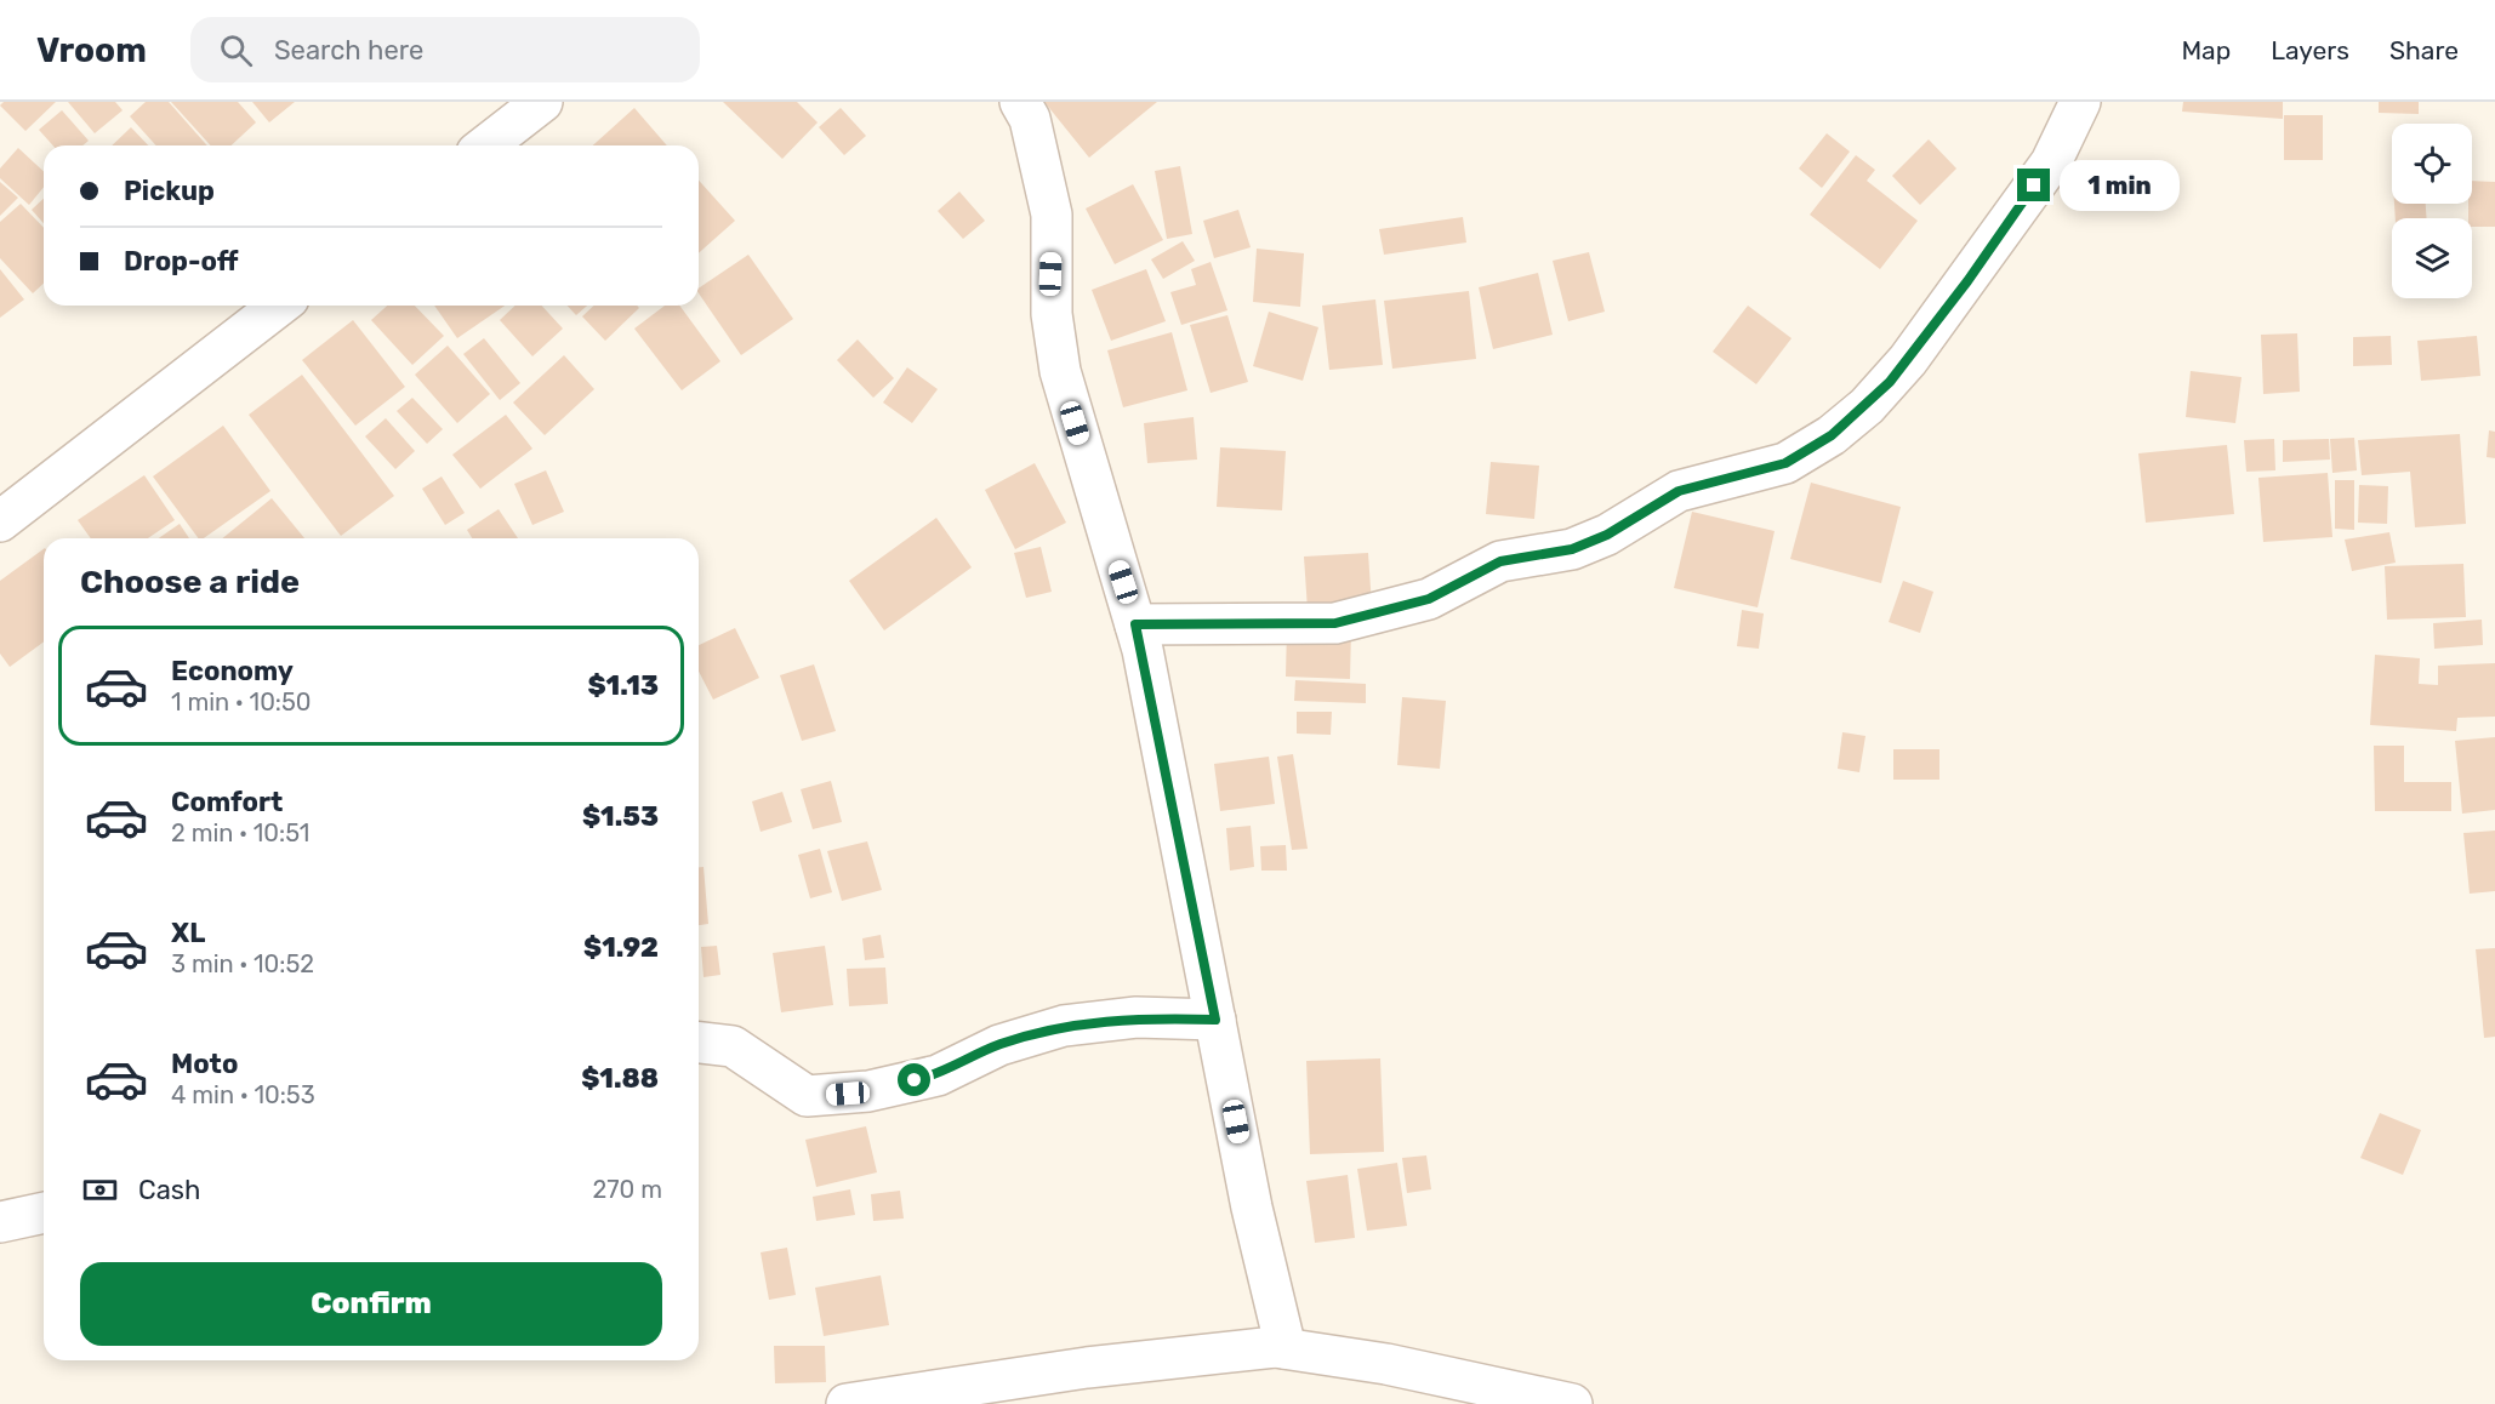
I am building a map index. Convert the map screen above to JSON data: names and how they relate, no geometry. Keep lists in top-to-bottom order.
{
  "page": {
    "header": "Vroom",
    "search": "Search here",
    "nav": ["Map", "Layers", "Share"],
    "banner": ["Pickup", "Drop-off"],
    "bubble": "1 min",
    "heading": "Choose a ride",
    "list": [
      {
        "name": "Economy",
        "note": "1 min · 10:50",
        "value": "$1.13"
      },
      {
        "name": "Comfort",
        "note": "2 min · 10:51",
        "value": "$1.53"
      },
      {
        "name": "XL",
        "note": "3 min · 10:52",
        "value": "$1.92"
      },
      {
        "name": "Moto",
        "note": "4 min · 10:53",
        "value": "$1.88"
      }
    ],
    "pay": ["Cash", "270 m"],
    "buttons": "Confirm"
  }
}
